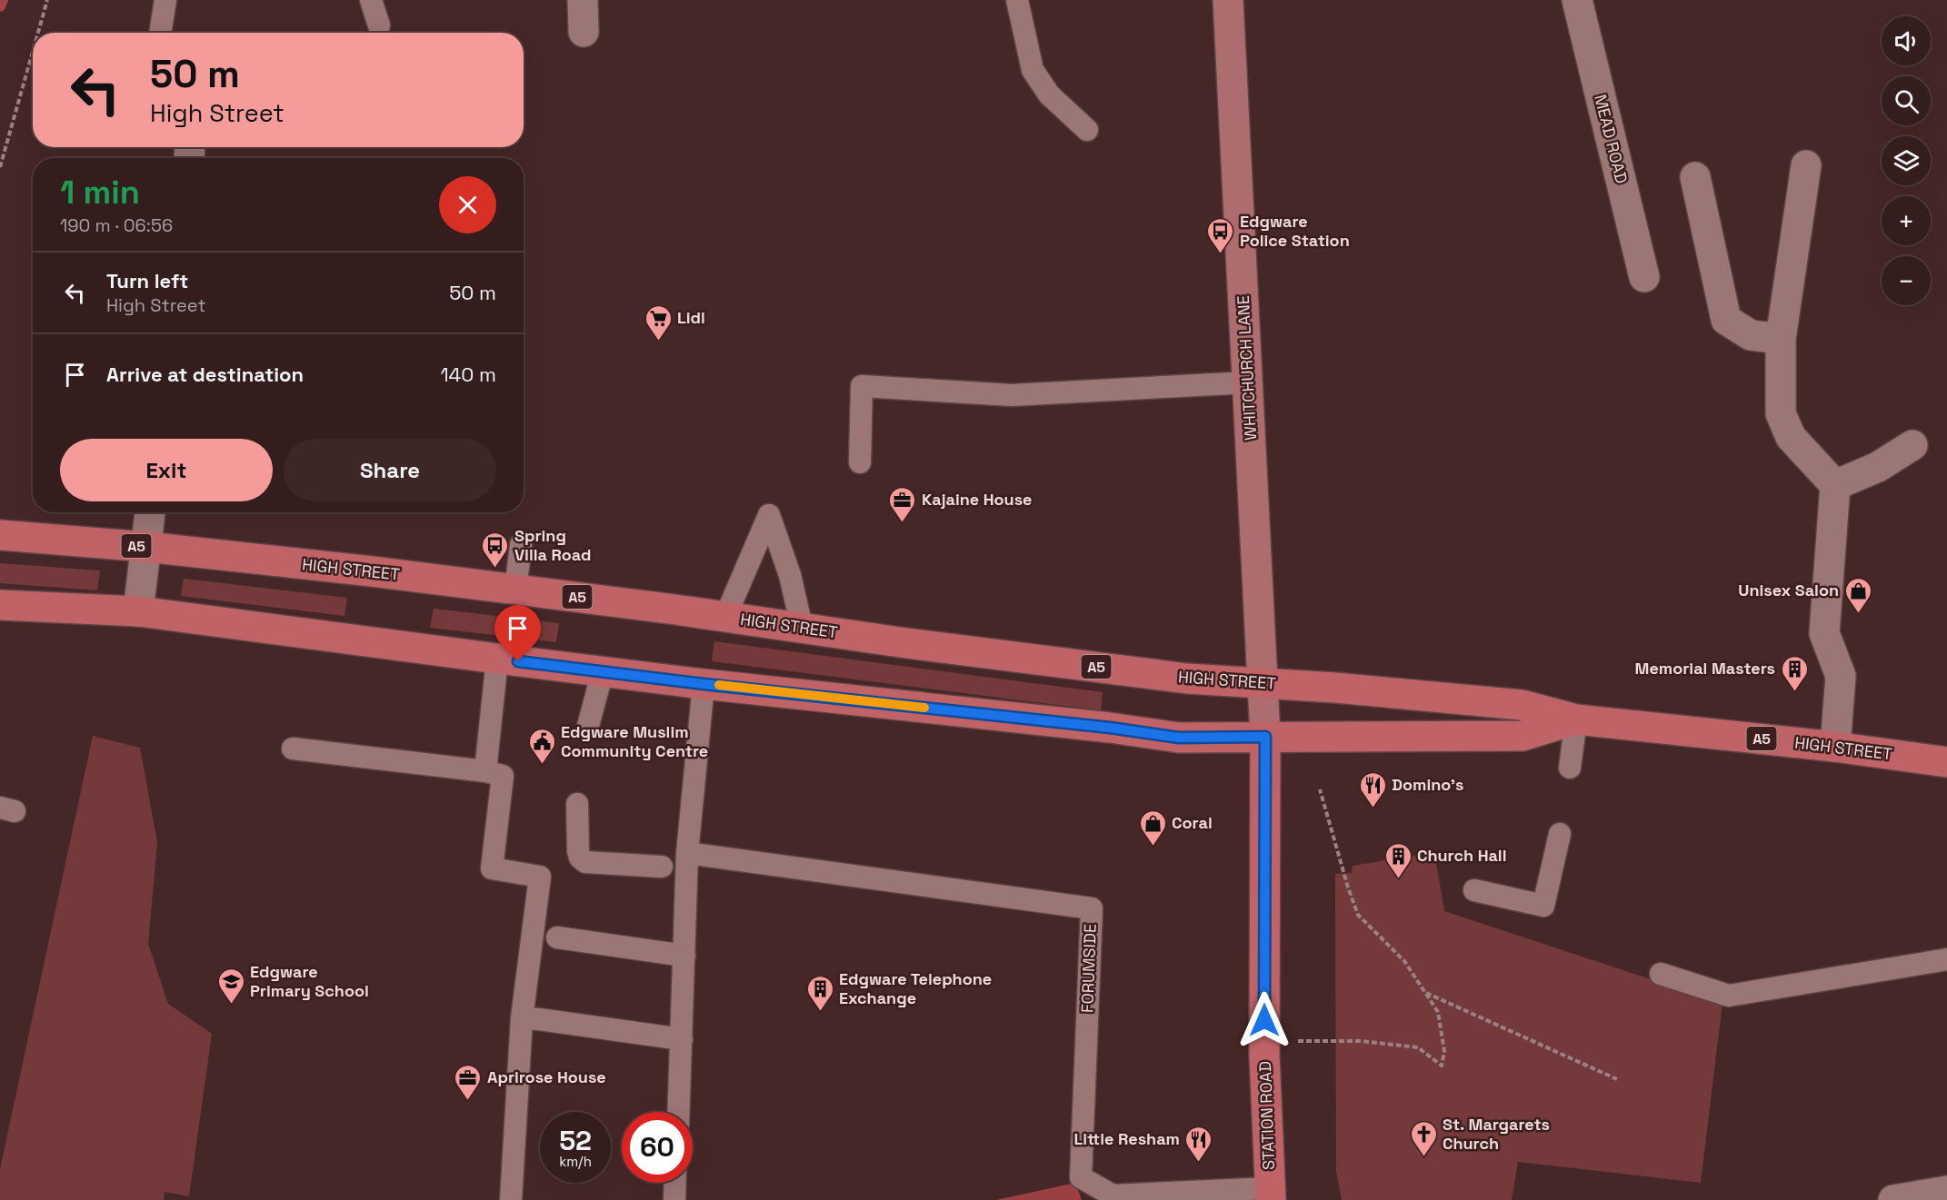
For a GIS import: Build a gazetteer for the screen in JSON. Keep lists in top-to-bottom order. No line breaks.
{"streets":{"main road":["WHITCHURCH LANE","A5","HIGH STREET","STATION ROAD"],"street":["MEAD ROAD"],"lane":["FORUMSIDE"]},"crossings":[["WHITCHURCH LANE","HIGH STREET"],["WHITCHURCH LANE","STATION ROAD"],["HIGH STREET","STATION ROAD"],["FORUMSIDE","STATION ROAD"]],"places":{"bus stop":["Edgware Police Station","Spring Villa Road"],"supermarket":["Lidl"],"office":["Kajaine House","Aprirose House"],"shop":["Unisex Salon","Coral"],"building":["Memorial Masters","Church Hall","Edgware Telephone Exchange"],"public building":["Edgware Muslim Community Centre"],"restaurant":["Domino's","Little Resham"],"school or university":["Edgware Primary School"],"church":["St. Margarets Church"]},"page":{"map_buttons":["+","−"],"turn":["50 m","High Street"],"heading":["1 min","190 m · 06:56"],"list":[{"name":"Turn left","note":"High Street","value":"50 m"},{"name":"Arrive at destination","value":"140 m"}],"buttons":["Exit","Share"],"speed":"52 km/h","limit":"60"}}
